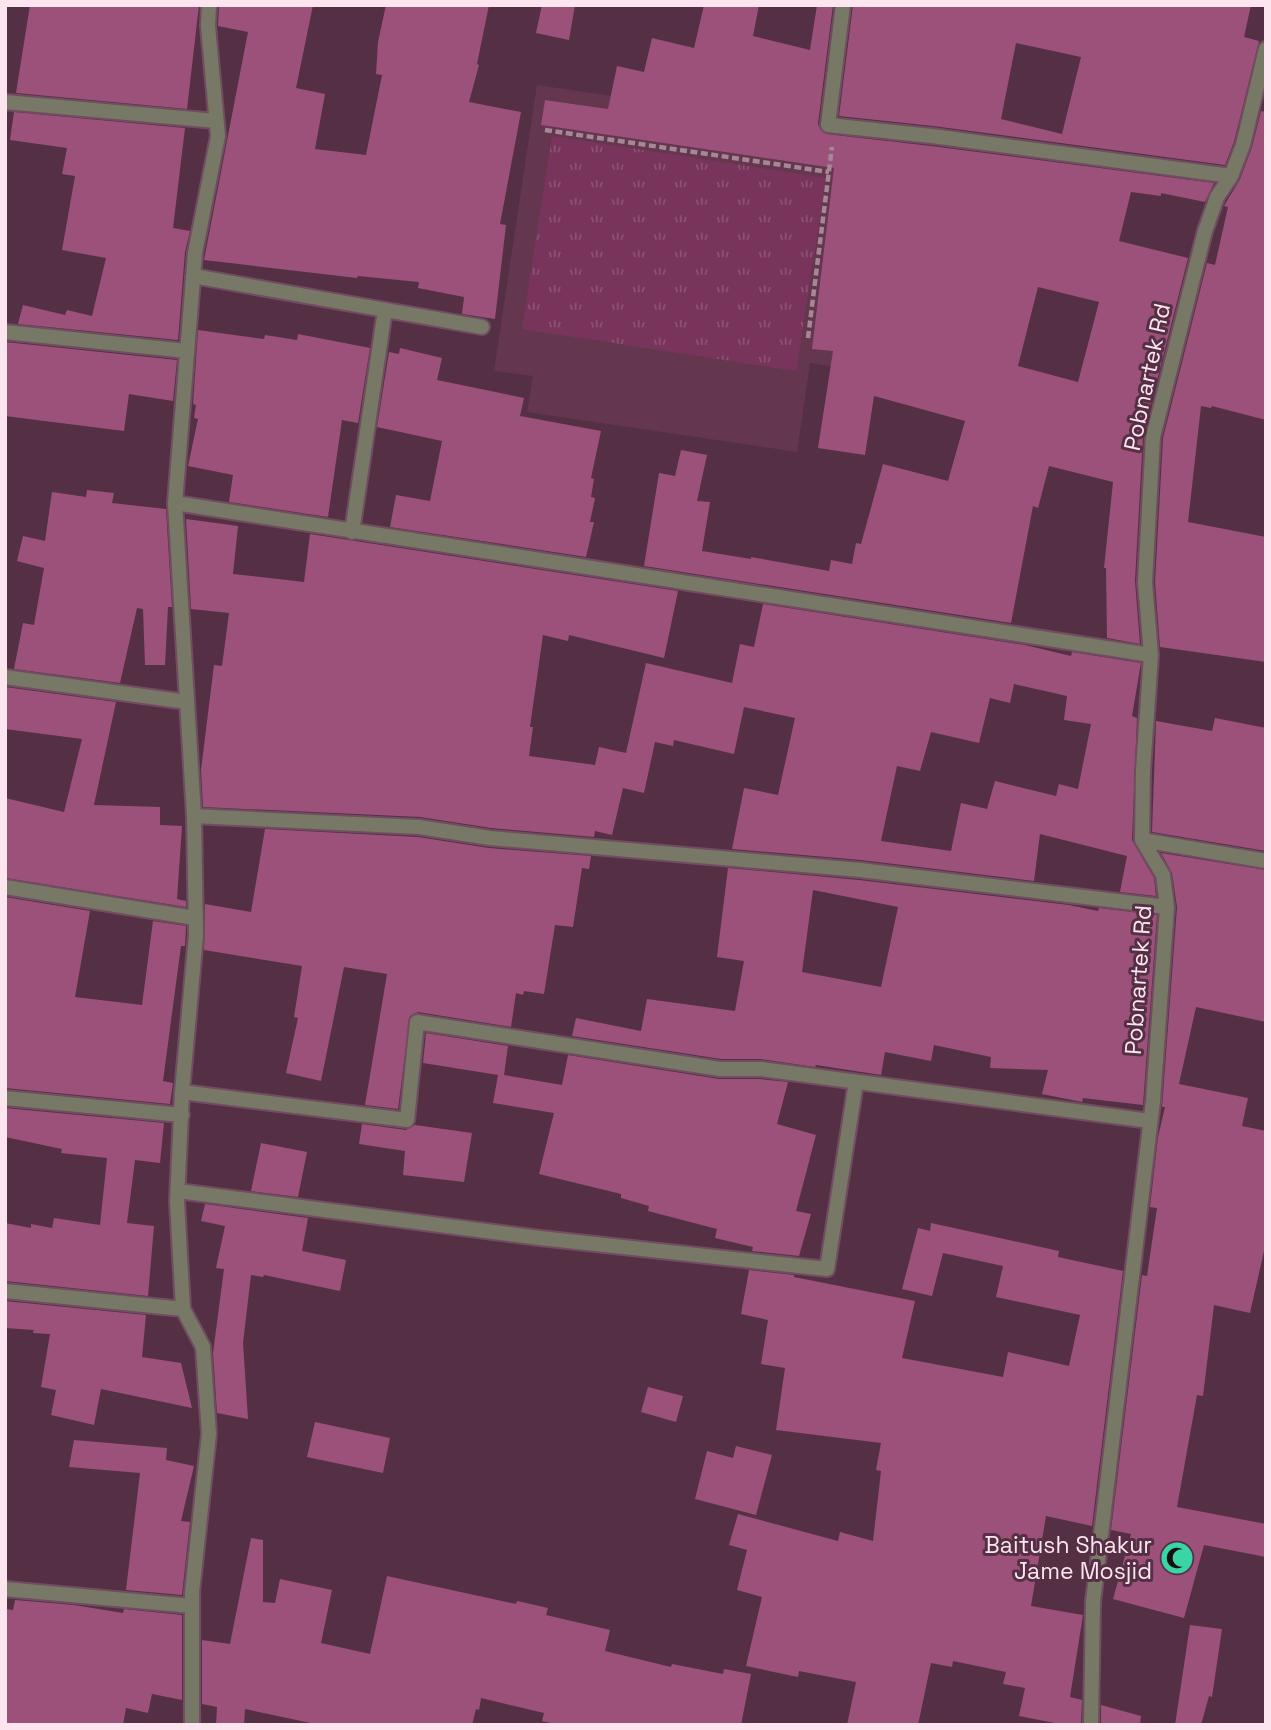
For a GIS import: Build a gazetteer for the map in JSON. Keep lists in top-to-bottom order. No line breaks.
{"streets":{"street":["Pobnartek Rd"]},"places":{"mosque":["Baitush Shakur Jame Mosjid"]}}
